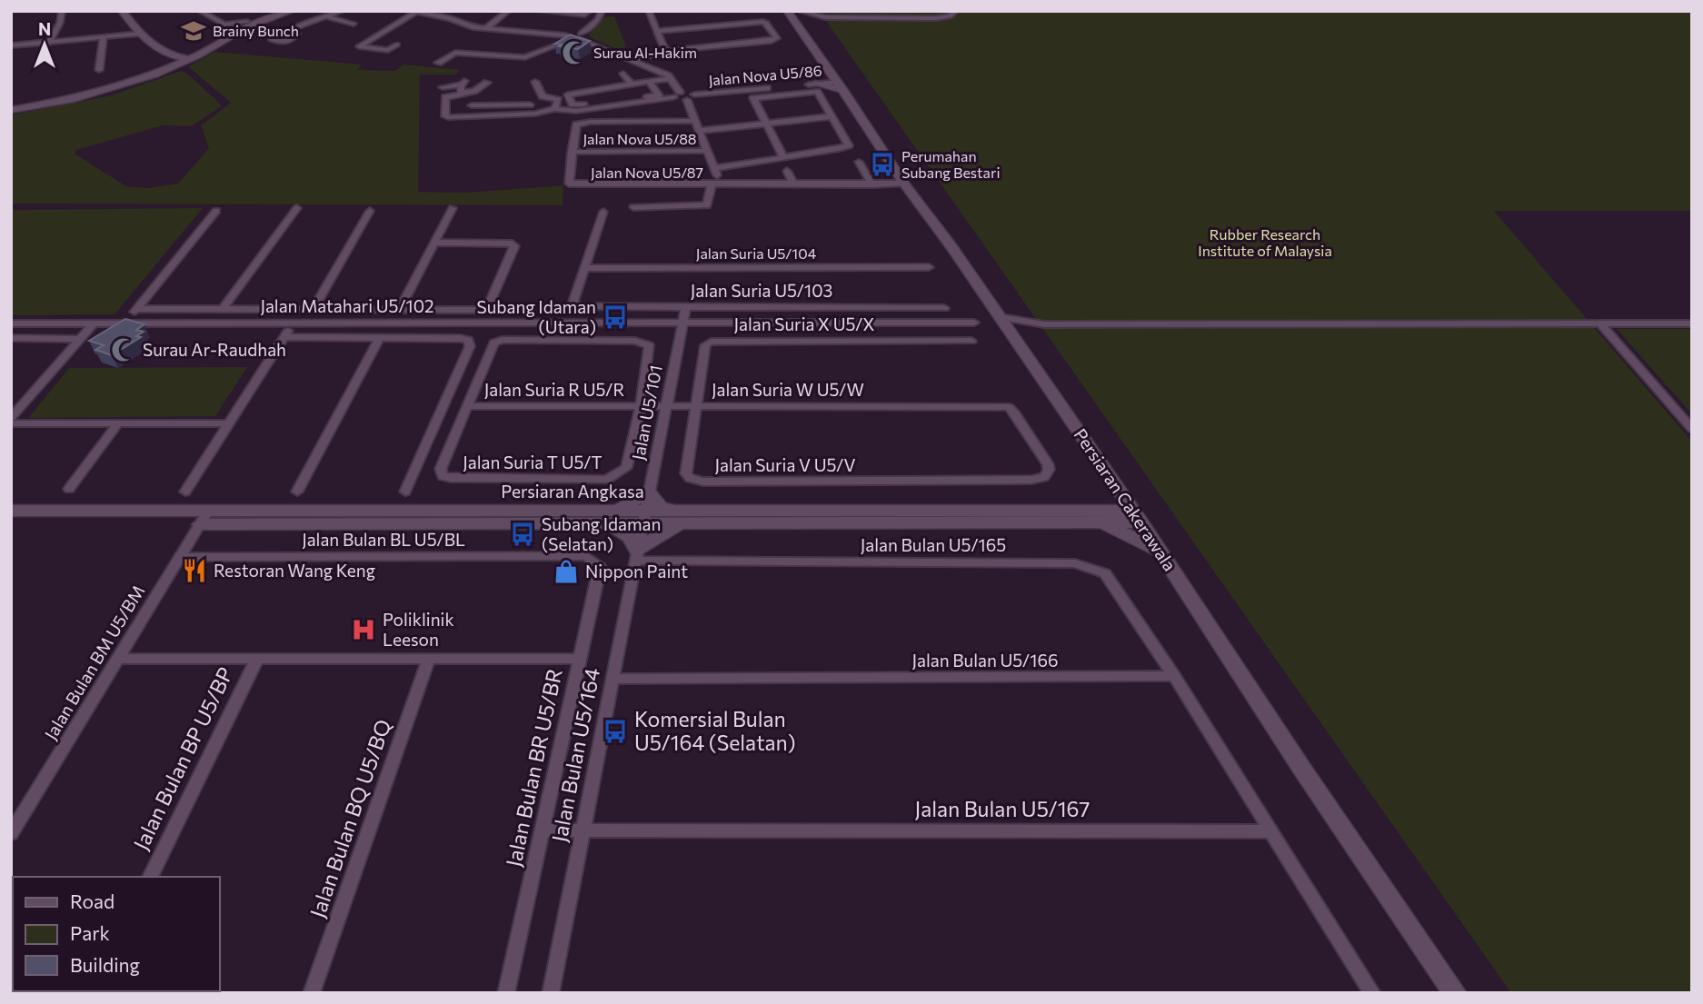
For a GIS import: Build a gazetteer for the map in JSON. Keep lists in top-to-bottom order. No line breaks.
{"streets":{"street":["Jalan Nova U5/86","Jalan Nova U5/88","Jalan Nova U5/87","Jalan Suria U5/104","Jalan Suria U5/103","Jalan Matahari U5/102","Jalan Suria X U5/X","Jalan Suria R U5/R","Jalan Suria W U5/W","Jalan U5/101","Jalan Suria T U5/T","Jalan Suria V U5/V","Persiaran Angkasa","Persiaran Cakerawala","Jalan Bulan BL U5/BL","Jalan Bulan U5/165","Jalan Bulan U5/166","Jalan Bulan BM U5/BM","Jalan Bulan U5/164","Jalan Bulan BP U5/BP","Jalan Bulan BR U5/BR","Jalan Bulan U5/167","Jalan Bulan BQ U5/BQ"]},"crossings":[["Jalan Nova U5/88","Jalan Nova U5/87"],["Jalan Nova U5/87","Persiaran Cakerawala"],["Jalan Suria U5/104","Jalan Suria U5/103"],["Jalan Suria U5/103","Jalan U5/101"],["Jalan Matahari U5/102","Jalan U5/101"],["Jalan Suria X U5/X","Jalan Suria W U5/W"],["Jalan Suria X U5/X","Jalan Suria V U5/V"],["Jalan Suria R U5/R","Jalan Suria W U5/W"],["Jalan Suria R U5/R","Jalan U5/101"],["Jalan Suria R U5/R","Jalan Suria T U5/T"],["Jalan Suria W U5/W","Jalan U5/101"],["Jalan Suria W U5/W","Jalan Suria V U5/V"],["Jalan U5/101","Persiaran Angkasa"],["Jalan U5/101","Jalan Bulan U5/164"],["Persiaran Angkasa","Persiaran Cakerawala"],["Persiaran Angkasa","Jalan Bulan BM U5/BM"],["Persiaran Angkasa","Jalan Bulan U5/164"],["Jalan Bulan BL U5/BL","Jalan Bulan BM U5/BM"],["Jalan Bulan BL U5/BL","Jalan Bulan BR U5/BR"],["Jalan Bulan U5/165","Jalan Bulan U5/166"],["Jalan Bulan U5/165","Jalan Bulan U5/164"],["Jalan Bulan U5/166","Jalan Bulan U5/164"],["Jalan Bulan U5/164","Jalan Bulan U5/167"],["Jalan Bulan BR U5/BR","Jalan Bulan U5/167"]],"parks":["Rubber Research Institute of Malaysia"],"places":{"school or university":["Brainy Bunch"],"mosque":["Surau Al-Hakim","Surau Ar-Raudhah"],"bus stop":["Perumahan Subang Bestari","Subang Idaman (Utara)","Subang Idaman (Selatan)","Komersial Bulan U5/164 (Selatan)"],"restaurant":["Restoran Wang Keng"],"shop":["Nippon Paint"],"hospital":["Poliklinik Leeson"]},"legend":["Road","Park","Building"],"north":"top"}
